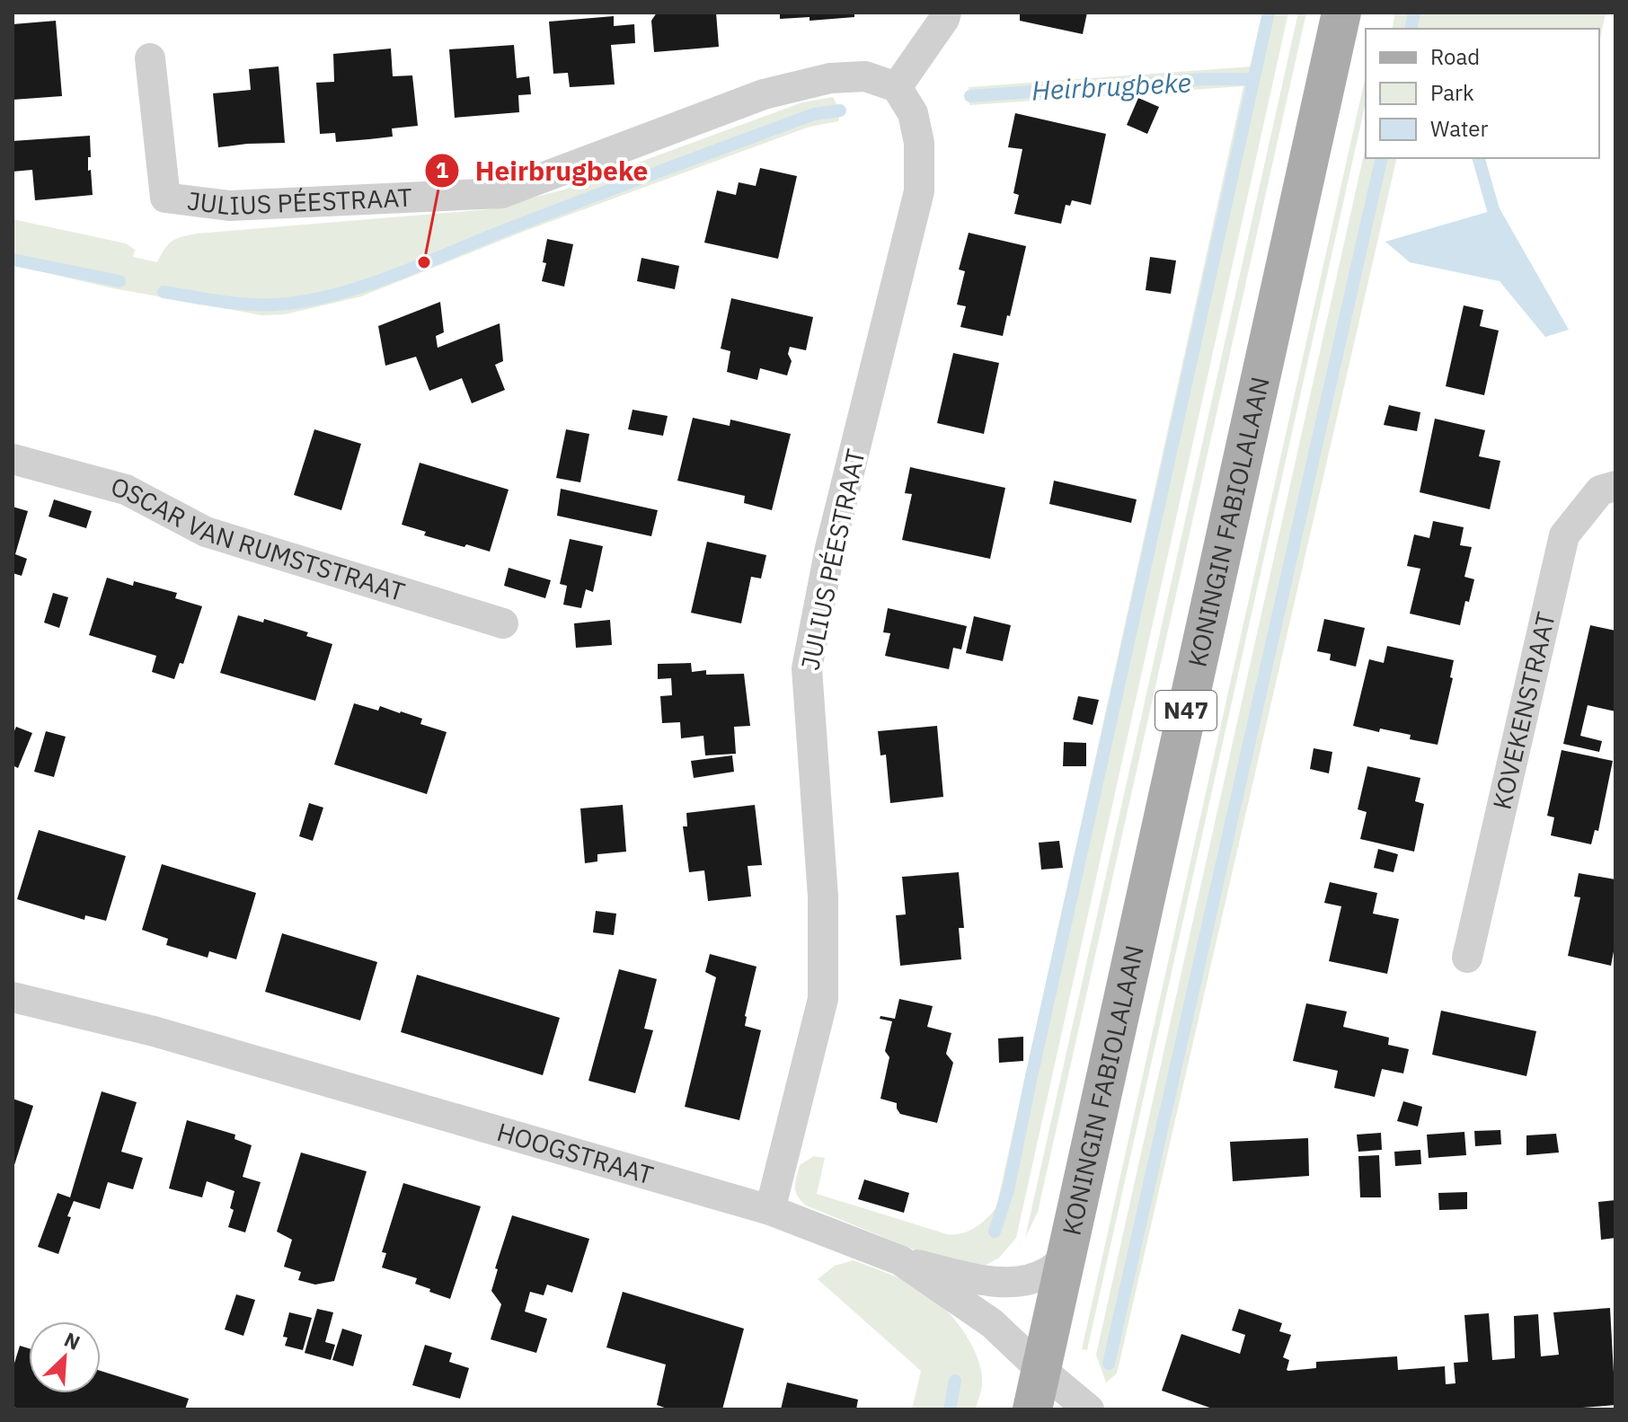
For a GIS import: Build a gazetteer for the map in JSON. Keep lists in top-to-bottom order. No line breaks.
{"streets":{"main road":["KONINGIN FABIOLALAAN","N47"],"street":["JULIUS PÉESTRAAT","OSCAR VAN RUMSTSTRAAT","KOVEKENSTRAAT","HOOGSTRAAT"]},"crossings":[["JULIUS PÉESTRAAT","HOOGSTRAAT"],["KONINGIN FABIOLALAAN","HOOGSTRAAT"]],"water":["Heirbrugbeke"],"places":["Heirbrugbeke"],"legend":["Road","Park","Water"],"north":"top right"}
